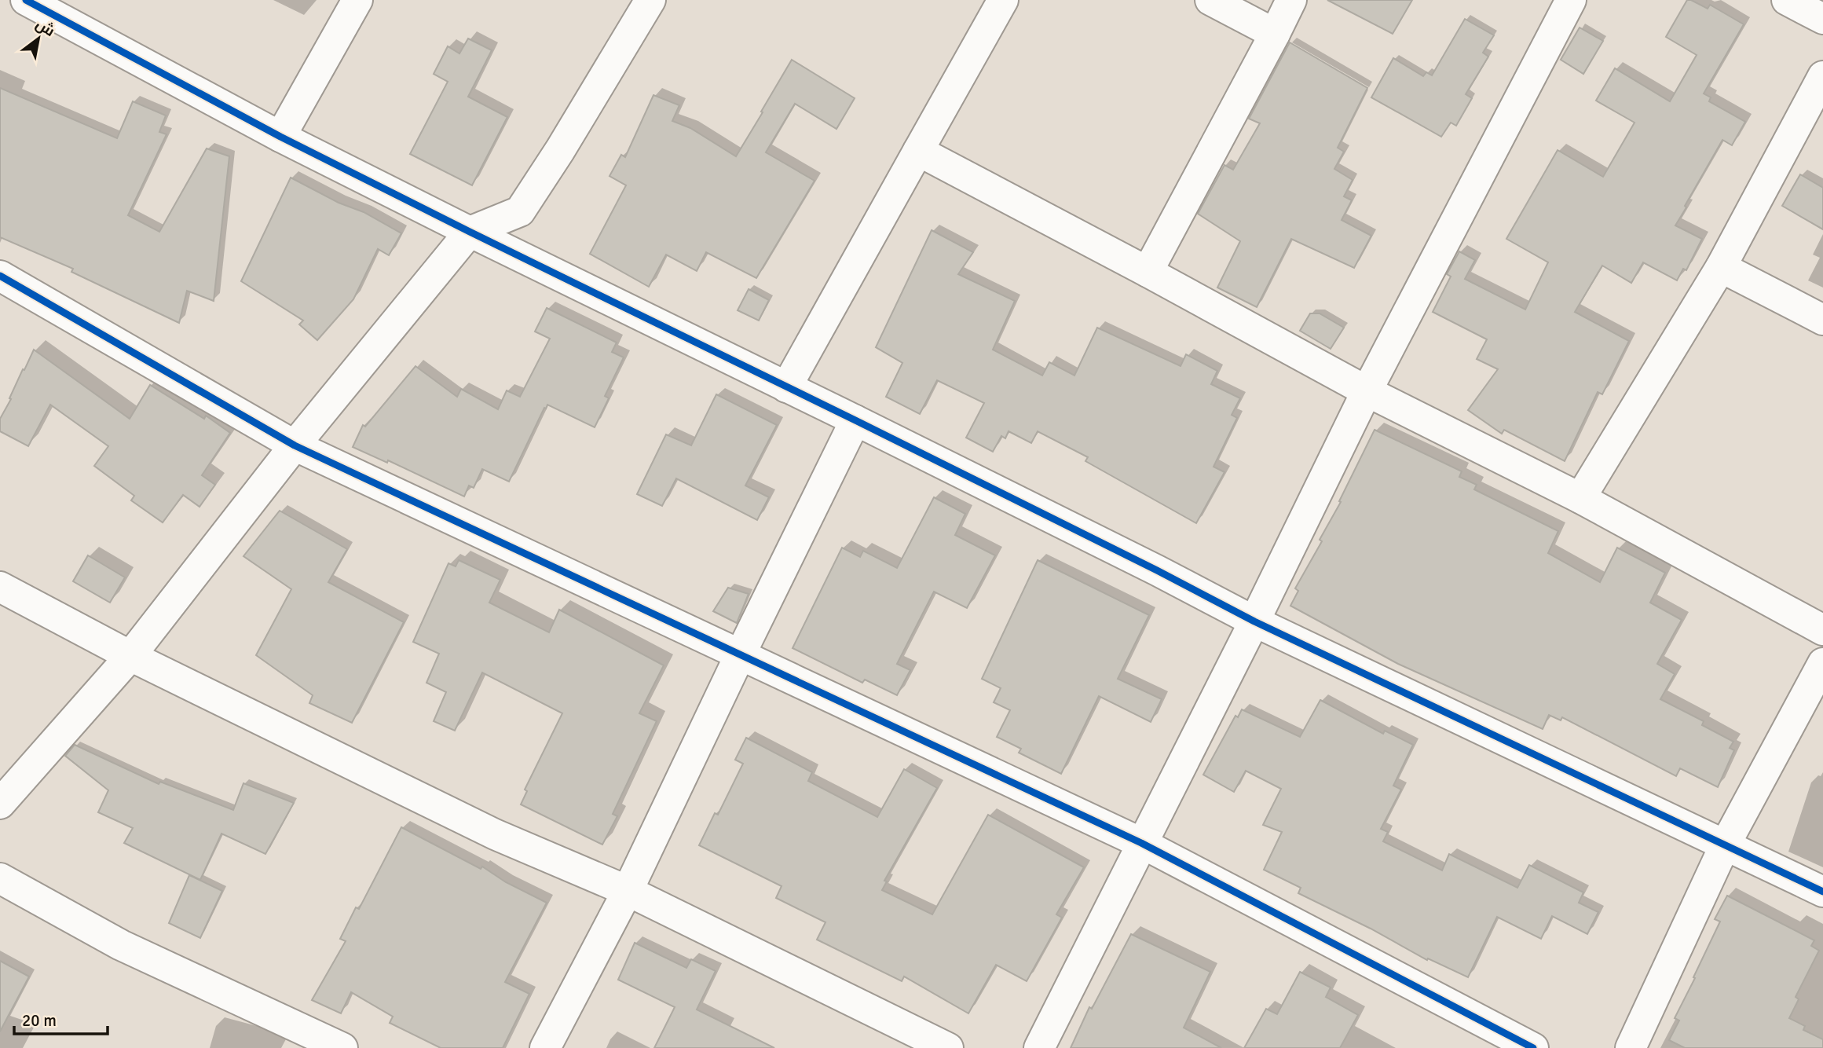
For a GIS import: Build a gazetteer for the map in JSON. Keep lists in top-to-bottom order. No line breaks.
{"scale_bar":"20 m","north":"top right"}
